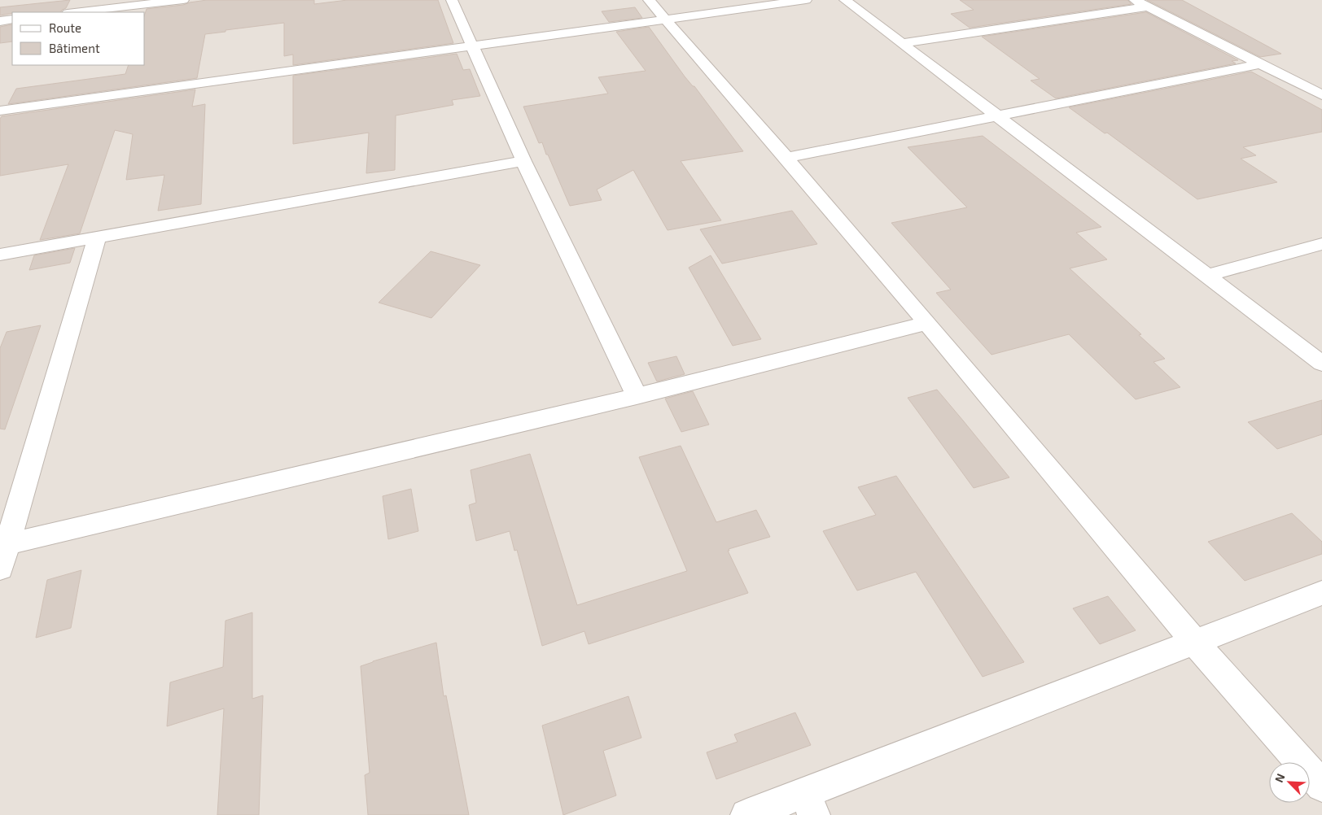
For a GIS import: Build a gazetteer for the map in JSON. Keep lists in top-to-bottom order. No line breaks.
{"legend":["Route","Bâtiment"],"north":"top left"}
